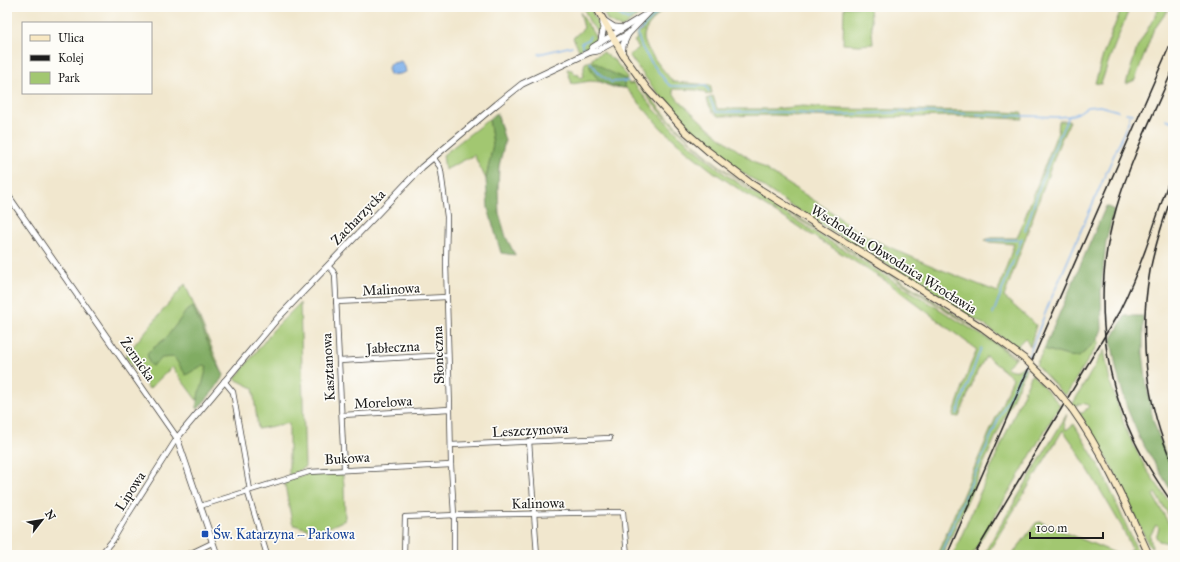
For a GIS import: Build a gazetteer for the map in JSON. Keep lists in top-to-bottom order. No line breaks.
{"streets":{"main road":["Wschodnia Obwodnica Wrocławia"],"street":["Zacharzycka","Malinowa","Jabłeczna","Słoneczna","Żernicka","Kasztanowa","Morelowa","Leszczynowa","Bukowa","Lipowa","Kalinowa"]},"crossings":[["Zacharzycka","Wschodnia Obwodnica Wrocławia"],["Zacharzycka","Słoneczna"],["Zacharzycka","Żernicka"],["Zacharzycka","Kasztanowa"],["Zacharzycka","Lipowa"],["Malinowa","Słoneczna"],["Malinowa","Kasztanowa"],["Jabłeczna","Słoneczna"],["Jabłeczna","Kasztanowa"],["Słoneczna","Morelowa"],["Słoneczna","Leszczynowa"],["Słoneczna","Bukowa"],["Słoneczna","Kalinowa"],["Żernicka","Bukowa"],["Żernicka","Lipowa"],["Kasztanowa","Morelowa"],["Kasztanowa","Bukowa"]],"places":{"transit":["Św. Katarzyna – Parkowa"]},"legend":["Ulica","Kolej","Park"],"scale_bar":"100 m","north":"top right"}
